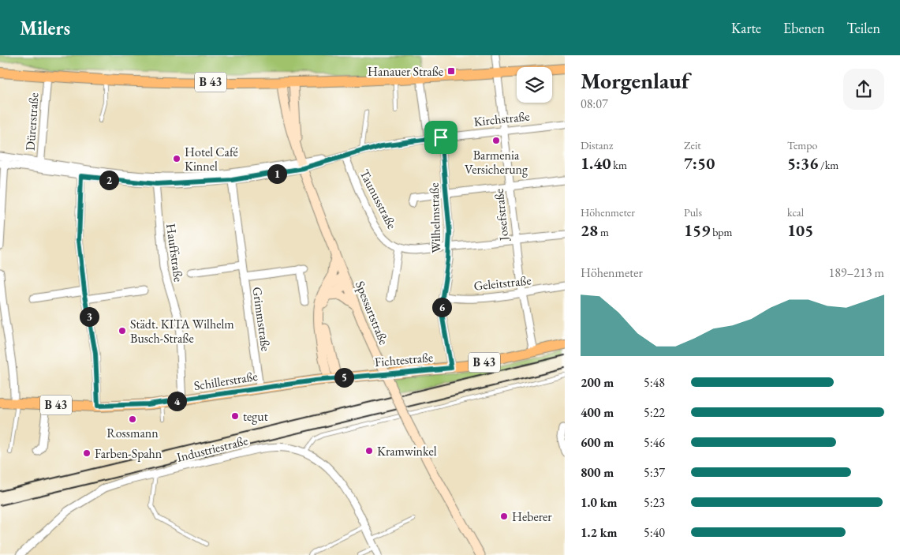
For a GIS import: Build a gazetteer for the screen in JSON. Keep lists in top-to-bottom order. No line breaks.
{"streets":{"main road":["B 43","Spessartstraße","Fichtestraße","Schillerstraße"],"street":["Kirchstraße","Dürerstraße","Taunusstraße","Josefstraße","Wilhelmstraße","Hauffstraße","Geleitstraße","Grimmstraße","Industriestraße"]},"crossings":[["B 43","Dürerstraße"],["B 43","Josefstraße"],["B 43","Spessartstraße"],["Kirchstraße","Dürerstraße"],["Kirchstraße","Taunusstraße"],["Kirchstraße","Josefstraße"],["Kirchstraße","Wilhelmstraße"],["Kirchstraße","Hauffstraße"],["Kirchstraße","Spessartstraße"],["Kirchstraße","Grimmstraße"],["Josefstraße","Geleitstraße"],["Josefstraße","Fichtestraße"],["Wilhelmstraße","Geleitstraße"],["Wilhelmstraße","Fichtestraße"],["Hauffstraße","Schillerstraße"],["Grimmstraße","Schillerstraße"],["Fichtestraße","Schillerstraße"]],"places":{"transit":["Hanauer Straße"],"other":["Barmenia Versicherung","Hotel Café Kinnel","Städt. KITA Wilhelm Busch-Straße","tegut","Rossmann","Kramwinkel","Farben-Spahn","Heberer"]},"page":{"header":"Milers","nav":["Karte","Ebenen","Teilen"],"heading":["Morgenlauf","08:07"],"stats":[["Distanz","1.40 km"],["Zeit","7:50"],["Tempo","5:36 /km"],["Höhenmeter","28 m"],["Puls","159 bpm"],["kcal","105"]],"pins":["1","2","6","3","5","4"],"chart":["Höhenmeter","189–213 m"],"list":[{"name":"200 m","note":"5:48"},{"name":"400 m","note":"5:22"},{"name":"600 m","note":"5:46"},{"name":"800 m","note":"5:37"},{"name":"1.0 km","note":"5:23"},{"name":"1.2 km","note":"5:40"}]}}
